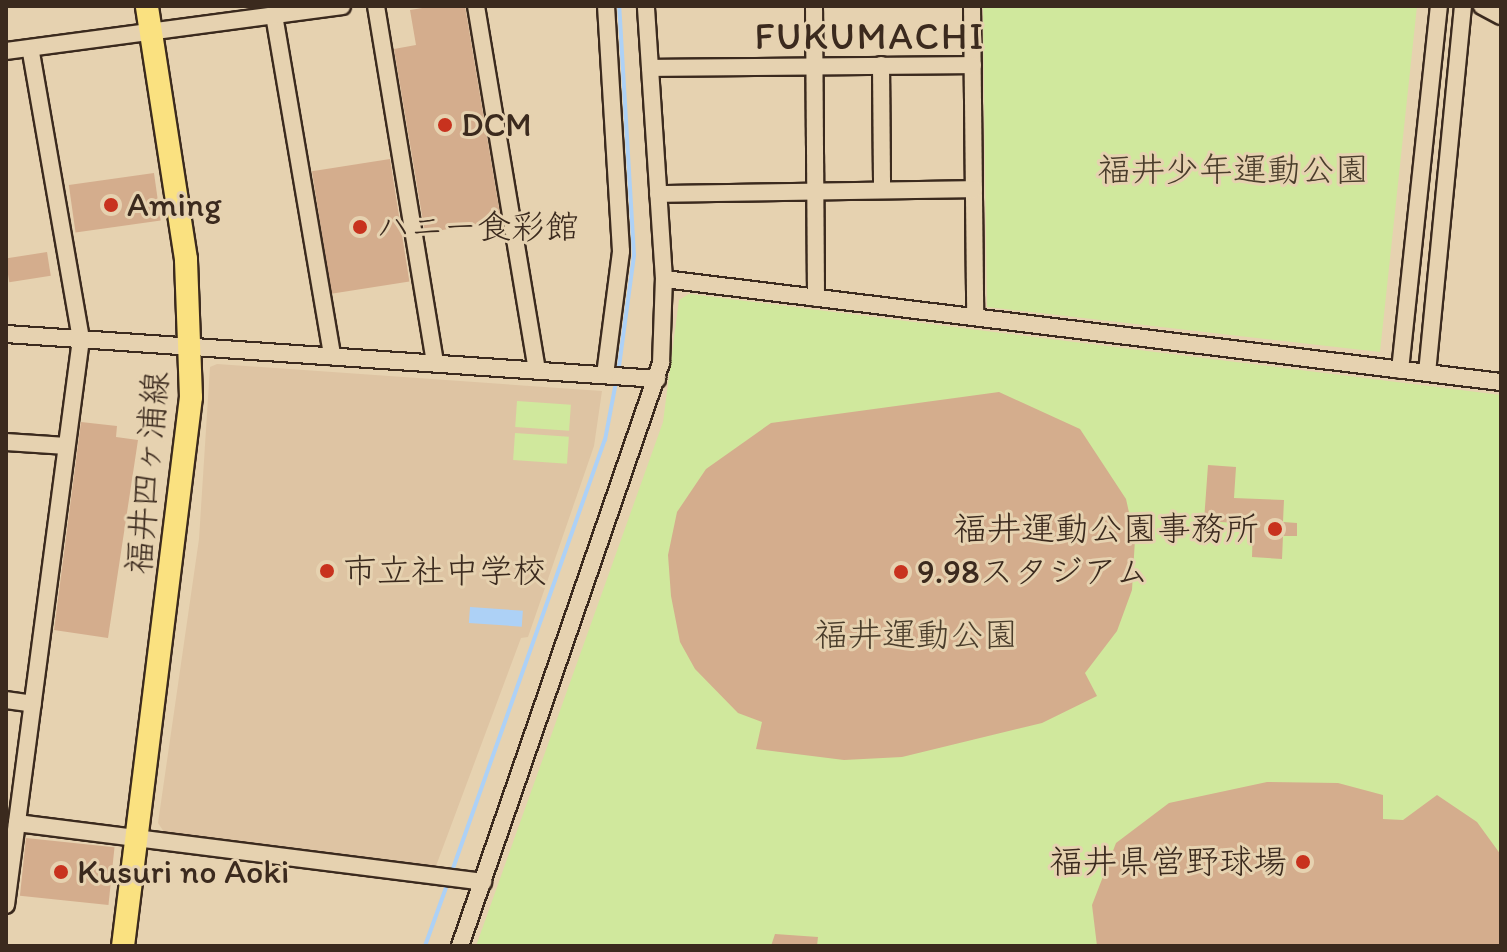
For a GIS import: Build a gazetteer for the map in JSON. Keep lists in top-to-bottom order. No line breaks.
{"streets":{"main road":["福井四ヶ浦線"]},"districts":["FUKUMACHI"],"parks":["福井少年運動公園","福井運動公園"],"places":["DCM","Aming","ハニー食彩館","福井運動公園事務所","市立社中学校","9.98スタジアム","福井県営野球場","Kusuri no Aoki"]}
